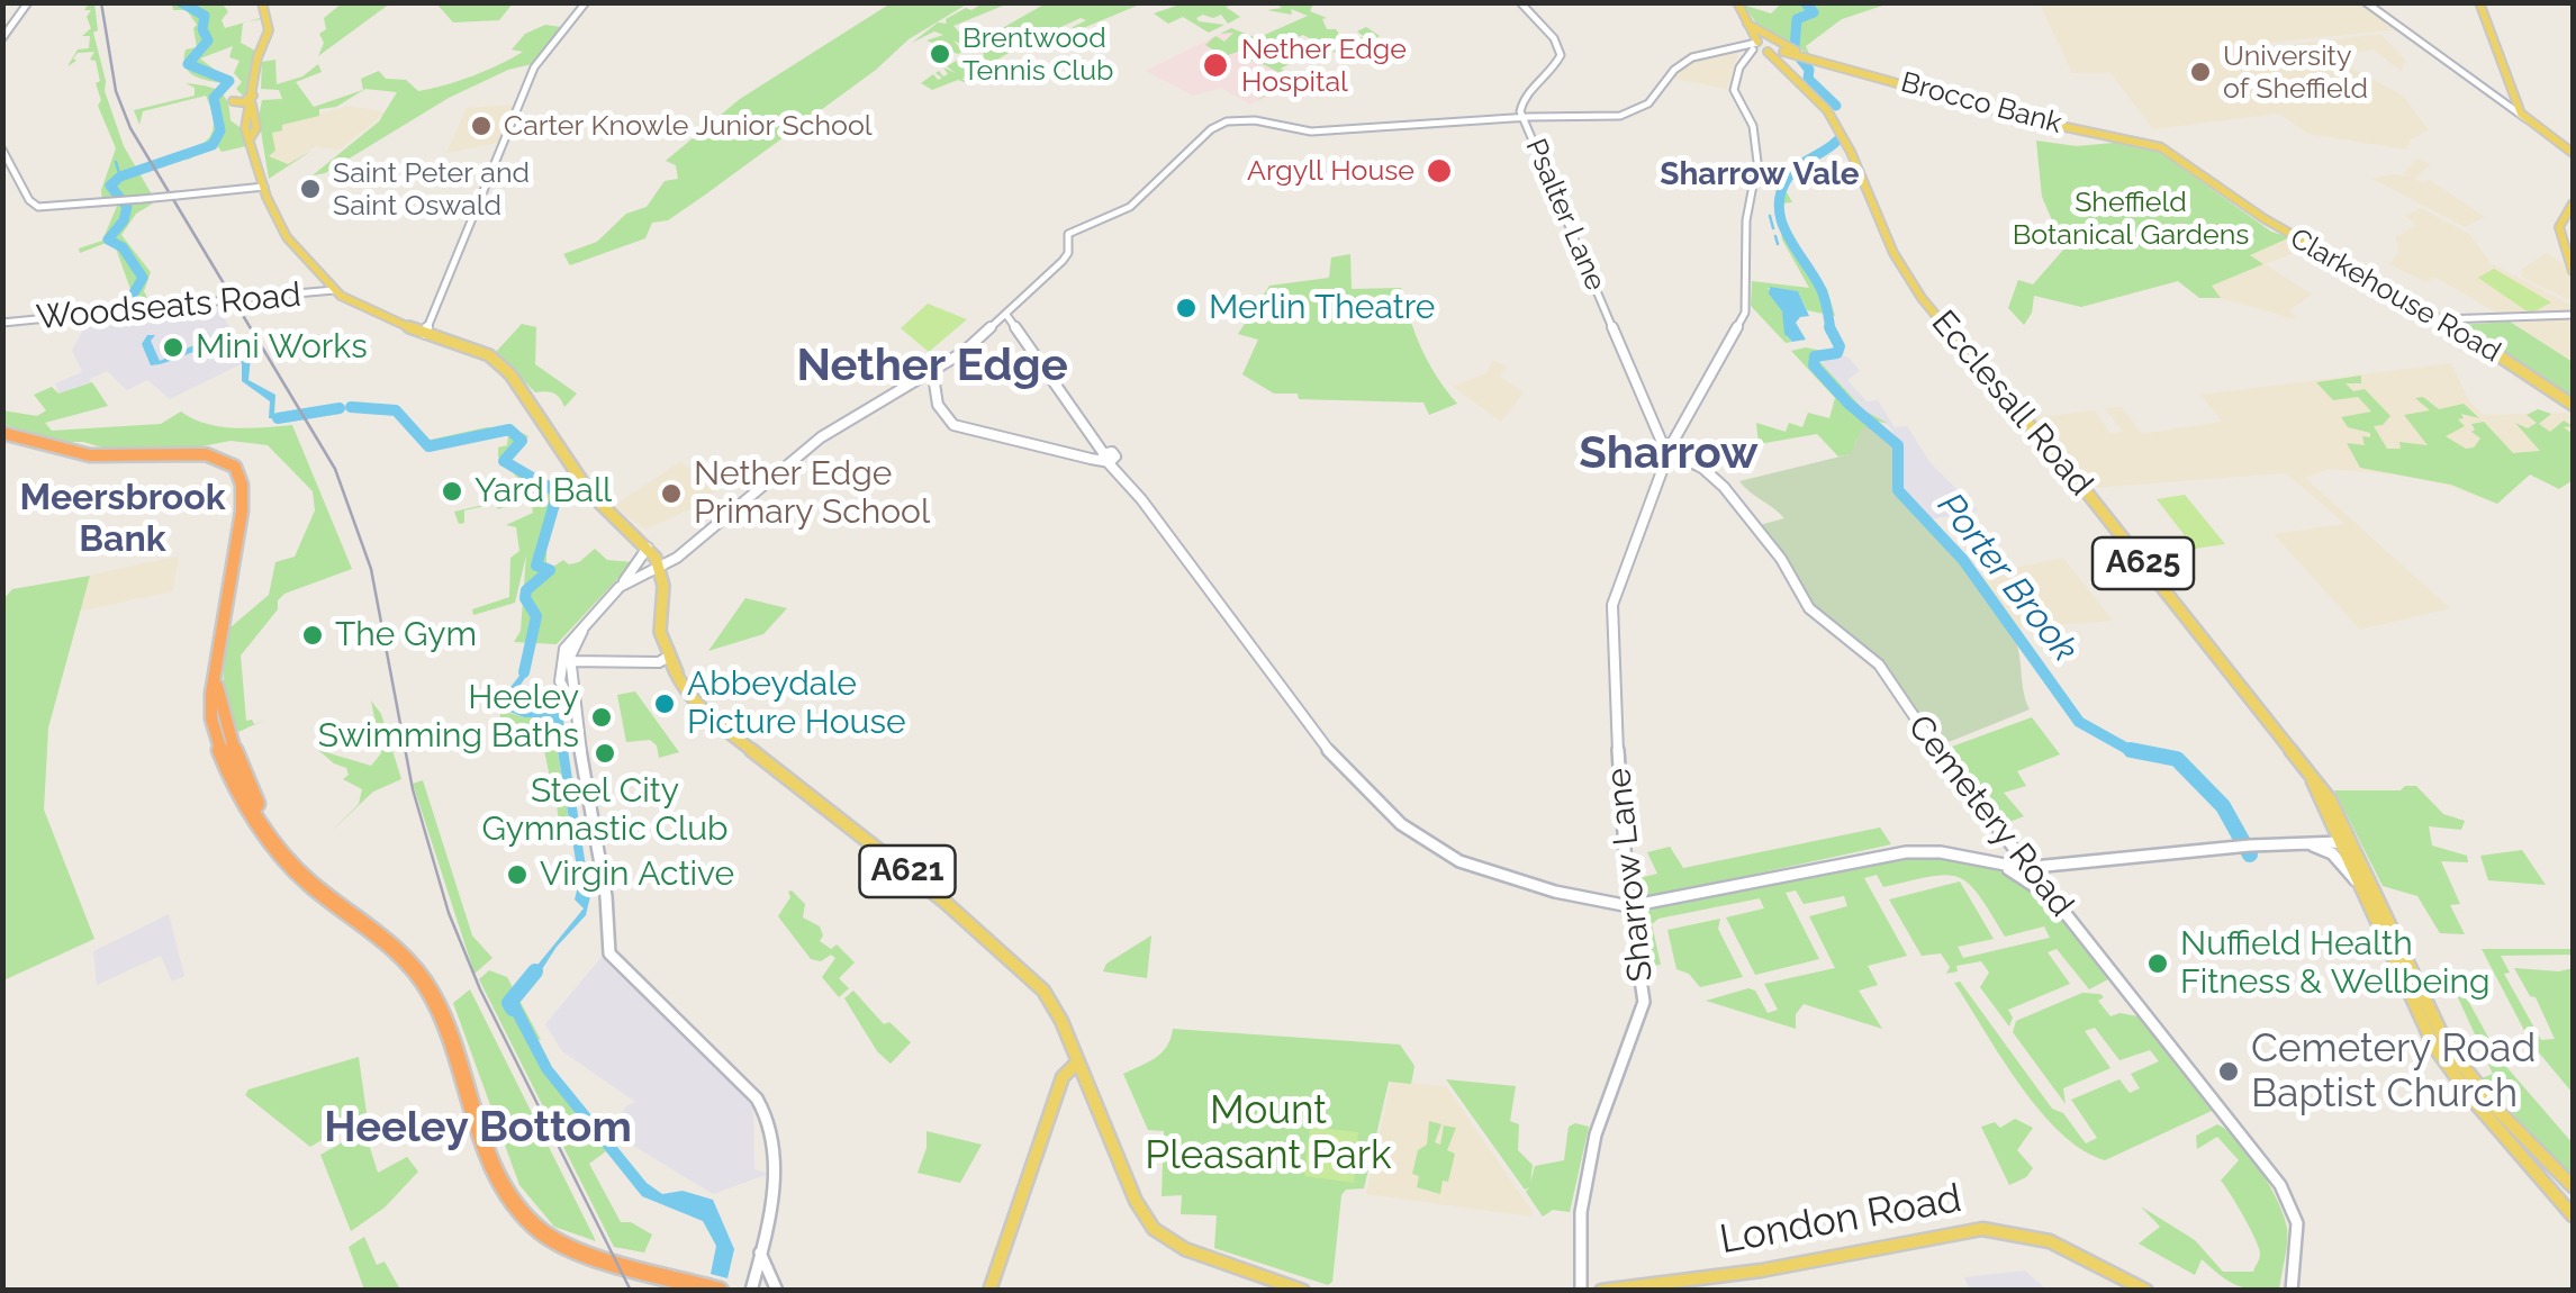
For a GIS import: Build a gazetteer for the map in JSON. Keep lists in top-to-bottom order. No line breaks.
{"streets":{"main road":["Brocco Bank","Clarkehouse Road","Ecclesall Road","A625","A621","London Road"],"street":["Psalter Lane","Woodseats Road","Cemetery Road","Sharrow Lane"]},"crossings":[["Brocco Bank","Clarkehouse Road"],["Brocco Bank","Ecclesall Road"],["Brocco Bank","A625"],["Psalter Lane","Cemetery Road"],["Psalter Lane","Sharrow Lane"],["Ecclesall Road","A625"],["Ecclesall Road","Sharrow Lane"],["A625","Sharrow Lane"],["Cemetery Road","Sharrow Lane"]],"districts":["Sharrow Vale","Nether Edge","Sharrow","Meersbrook Bank","Heeley Bottom"],"water":["Porter Brook"],"parks":["Sheffield Botanical Gardens","Mount Pleasant Park"],"places":["Brentwood Tennis Club","Nether Edge Hospital","University of Sheffield","Carter Knowle Junior School","Argyll House","Saint Peter and Saint Oswald","Merlin Theatre","Mini Works","Yard Ball","Nether Edge Primary School","The Gym","Abbeydale Picture House","Heeley Swimming Baths","Steel City Gymnastic Club","Virgin Active","Nuffield Health Fitness & Wellbeing","Cemetery Road Baptist Church"]}
